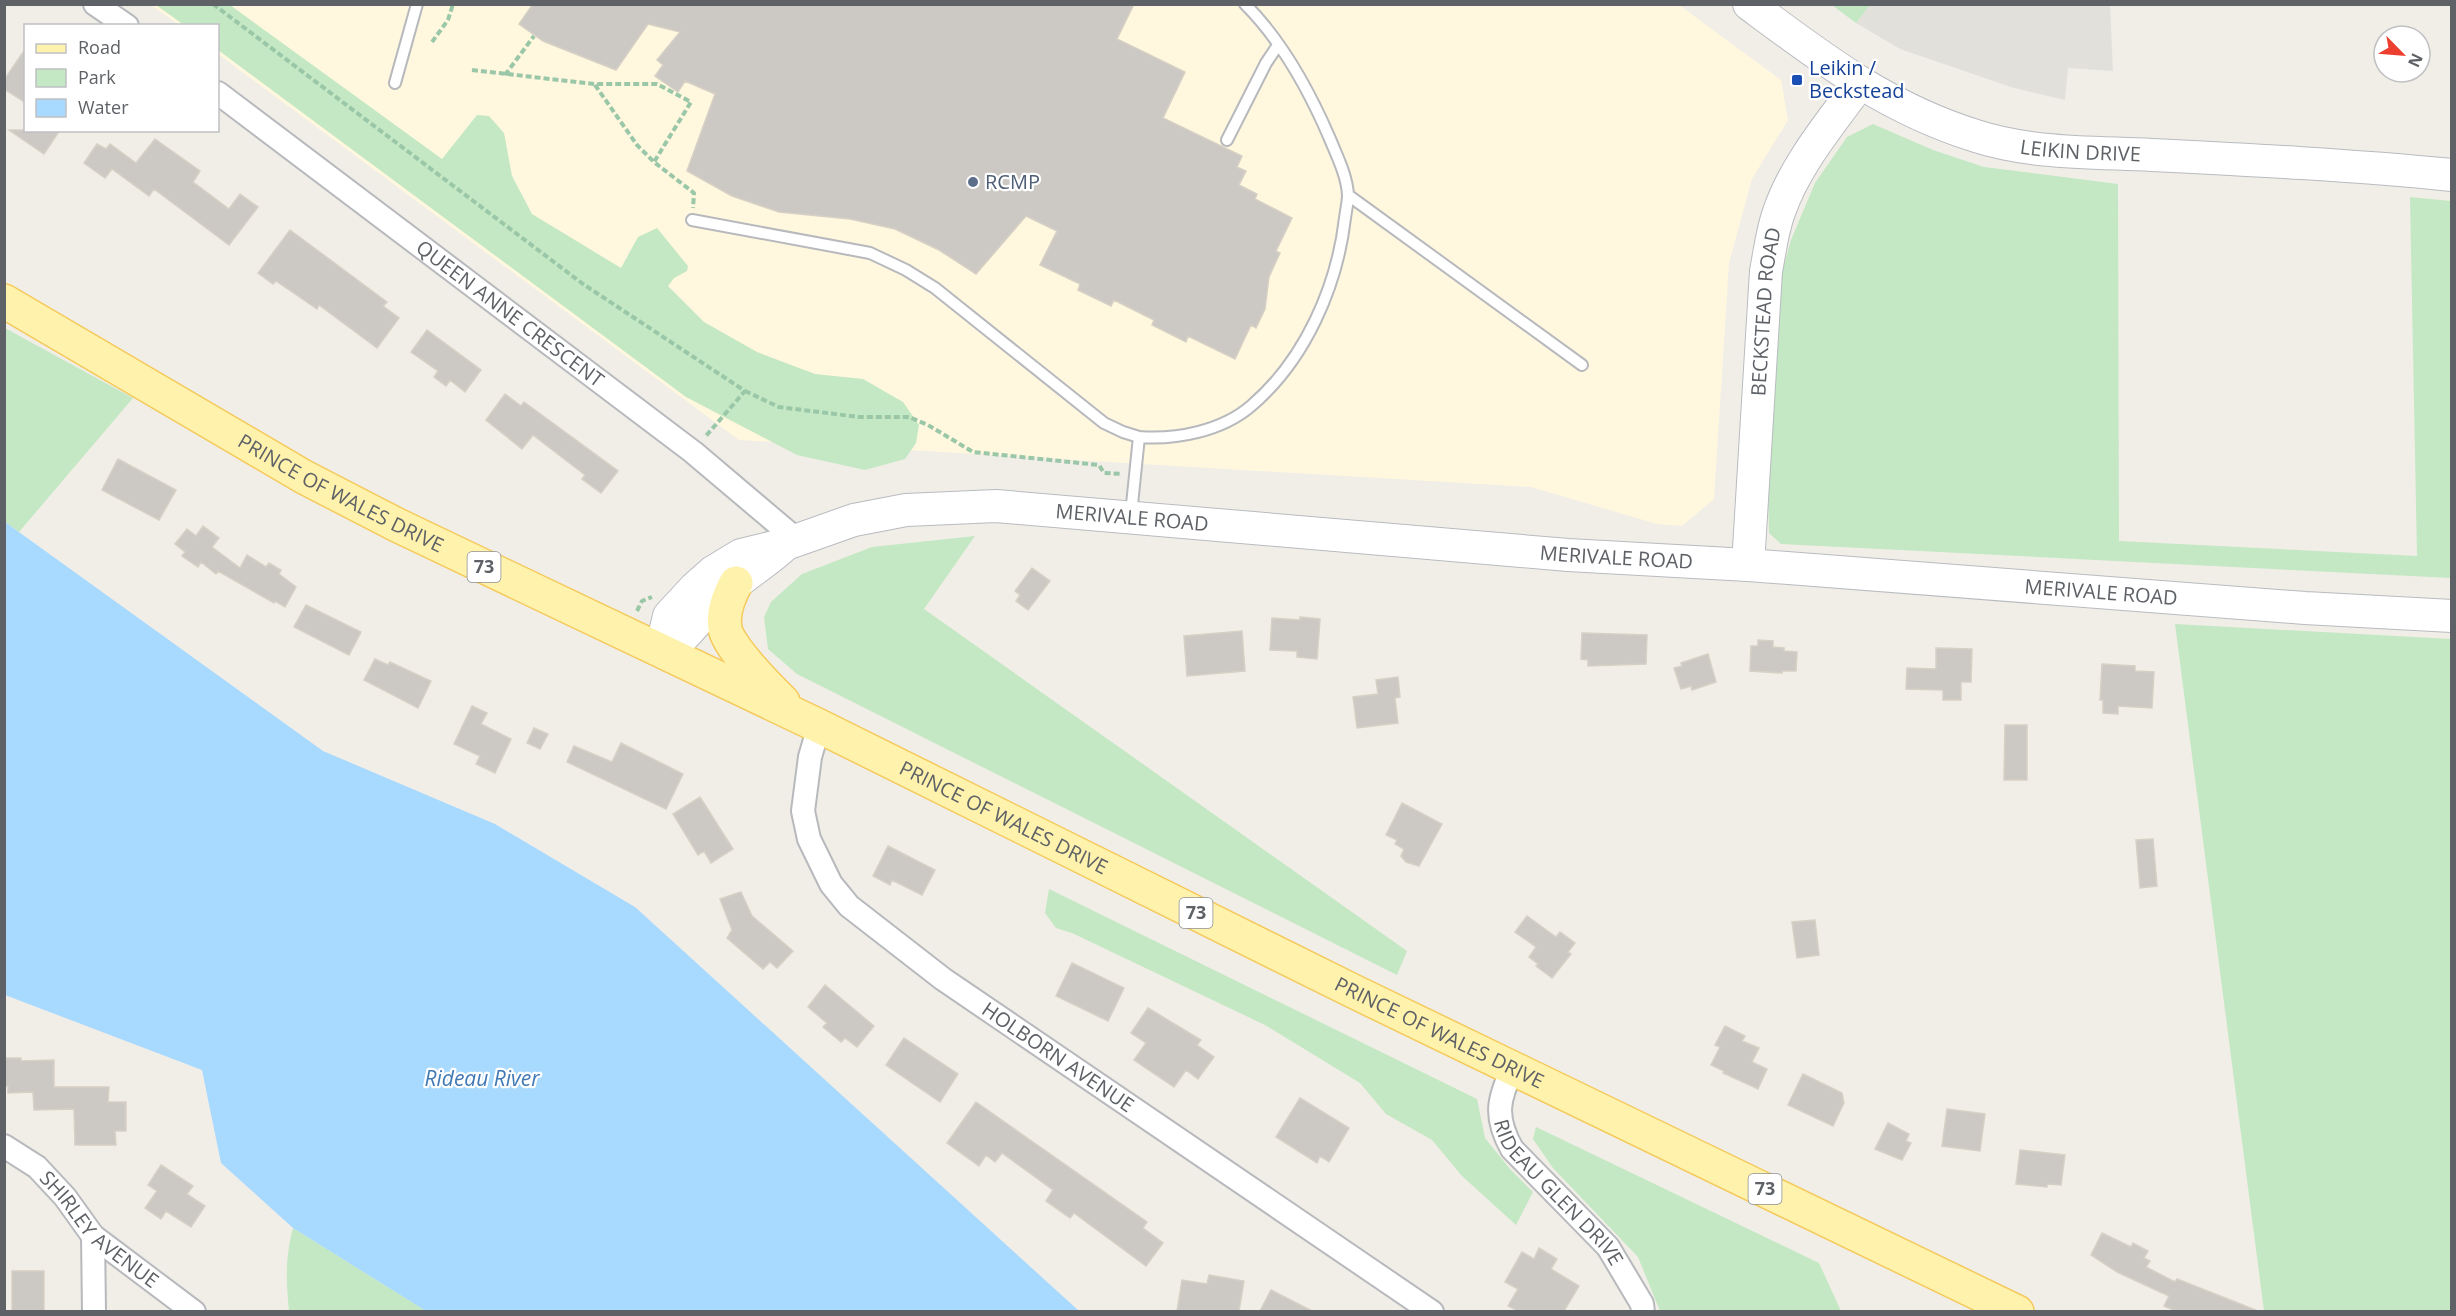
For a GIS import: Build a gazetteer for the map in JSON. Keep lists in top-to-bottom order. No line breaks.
{"streets":{"main road":["LEIKIN DRIVE","BECKSTEAD ROAD","PRINCE OF WALES DRIVE","MERIVALE ROAD","73"],"street":["QUEEN ANNE CRESCENT","HOLBORN AVENUE","RIDEAU GLEN DRIVE","SHIRLEY AVENUE"]},"crossings":[["LEIKIN DRIVE","BECKSTEAD ROAD"],["BECKSTEAD ROAD","MERIVALE ROAD"],["QUEEN ANNE CRESCENT","MERIVALE ROAD"],["PRINCE OF WALES DRIVE","MERIVALE ROAD"],["PRINCE OF WALES DRIVE","HOLBORN AVENUE"],["PRINCE OF WALES DRIVE","RIDEAU GLEN DRIVE"]],"water":["Rideau River"],"places":{"transit":["Leikin / Beckstead"],"other":["RCMP"]},"legend":["Road","Park","Water"],"north":"bottom right"}
